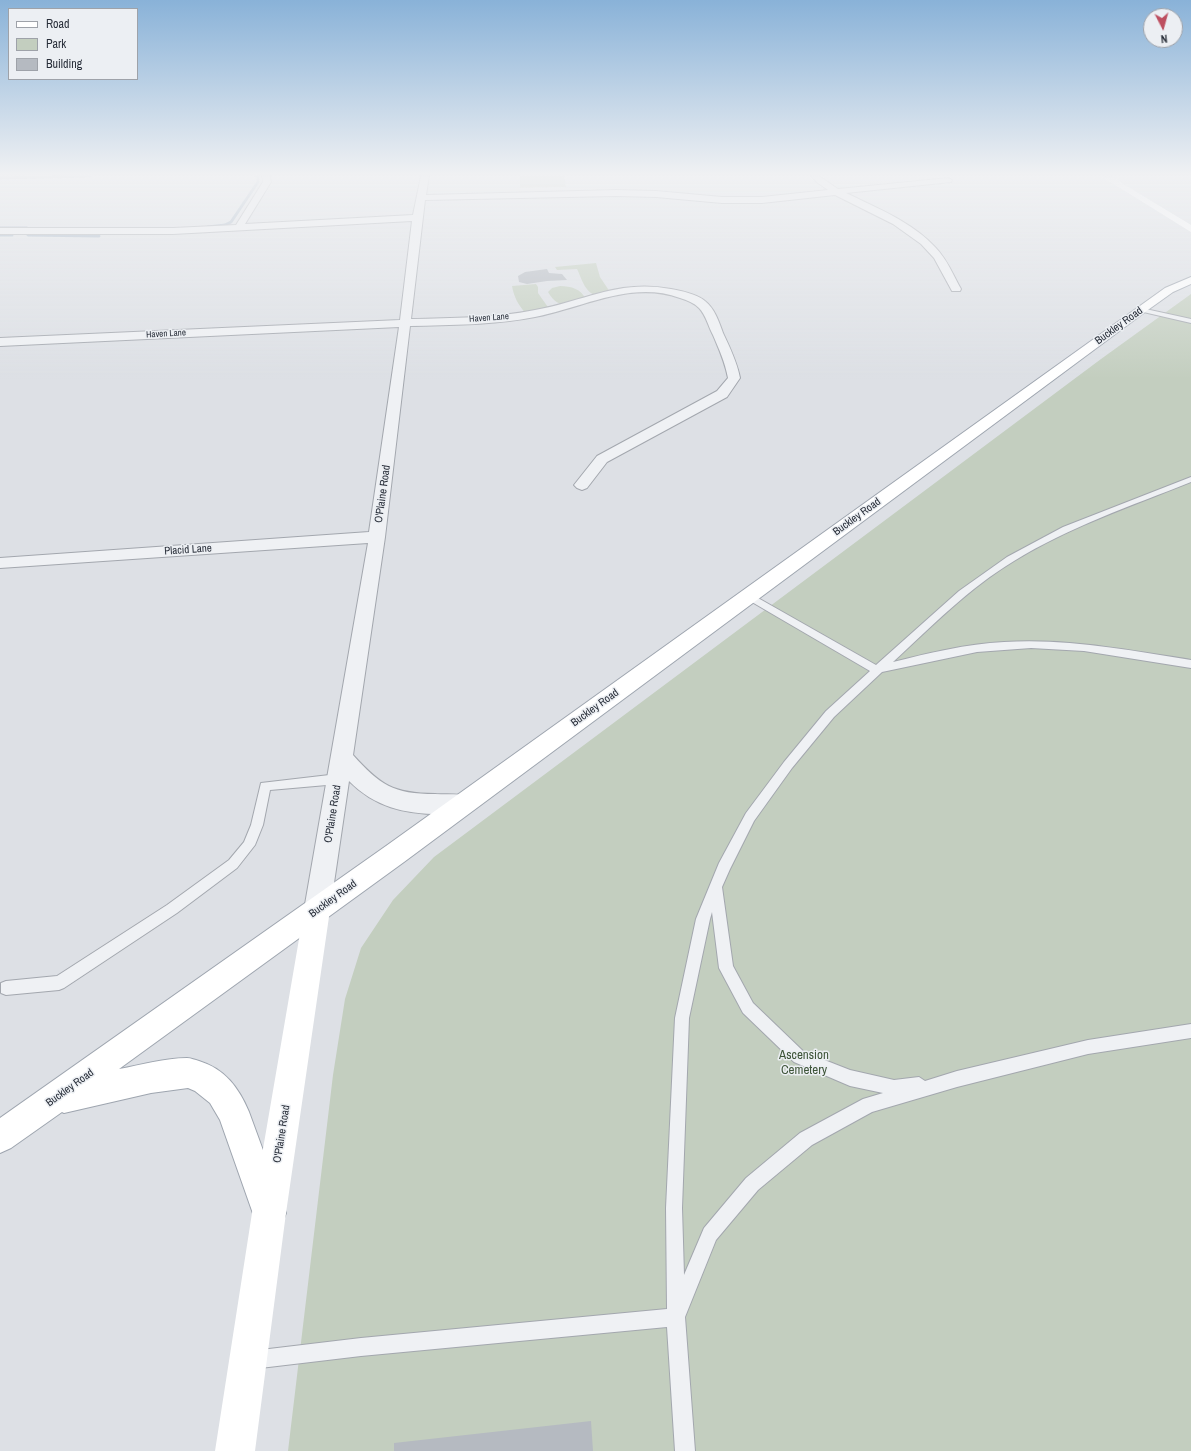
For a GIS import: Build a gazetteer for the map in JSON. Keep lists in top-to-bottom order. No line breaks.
{"streets":{"main road":["Buckley Road","O'Plaine Road"],"street":["Haven Lane","Placid Lane"]},"crossings":[["Haven Lane","O'Plaine Road"],["Buckley Road","O'Plaine Road"],["O'Plaine Road","Placid Lane"]],"parks":["Ascension Cemetery"],"legend":["Road","Park","Building"],"north":"bottom"}
